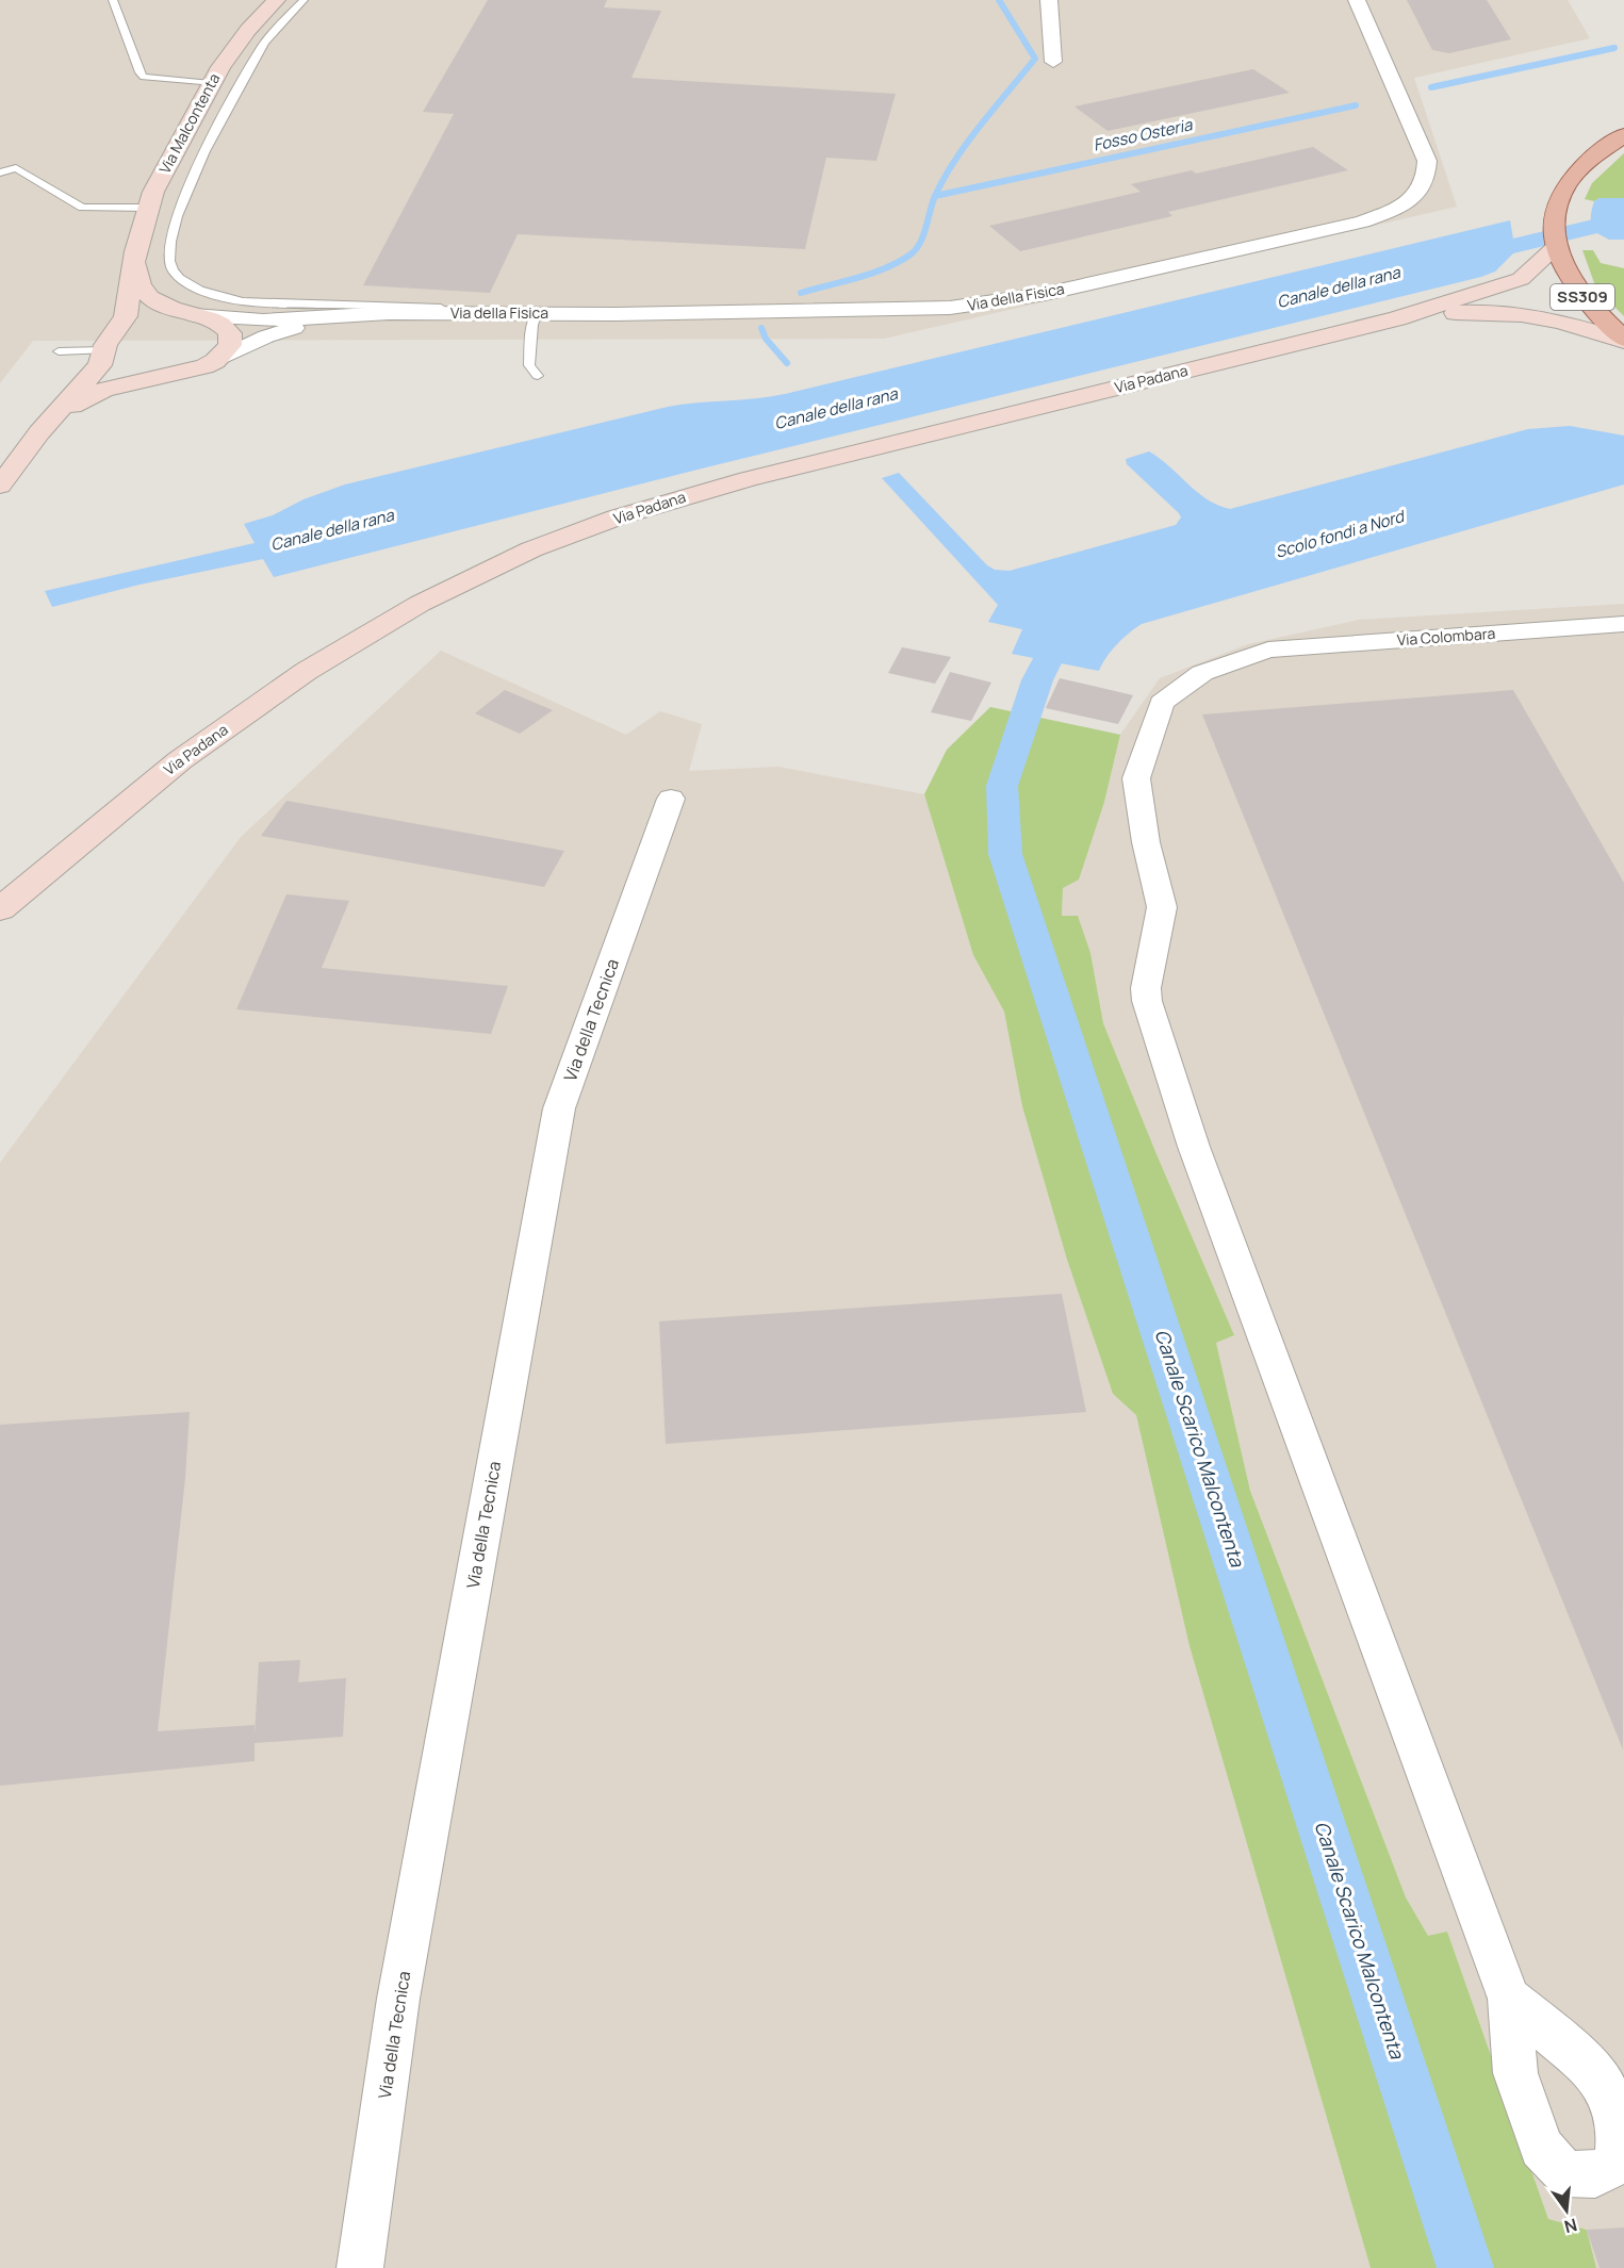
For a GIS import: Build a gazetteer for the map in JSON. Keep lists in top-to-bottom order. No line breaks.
{"streets":{"main road":["Via Malcontenta","SS309","Via Padana"],"street":["Via della Fisica","Via Colombara","Via della Tecnica"]},"crossings":[["Via Malcontenta","Via della Fisica"],["SS309","Via Padana"]],"water":["Fosso Osteria","Canale della rana","Scolo fondi a Nord","Canale Scarico Malcontenta"],"north":"bottom"}
